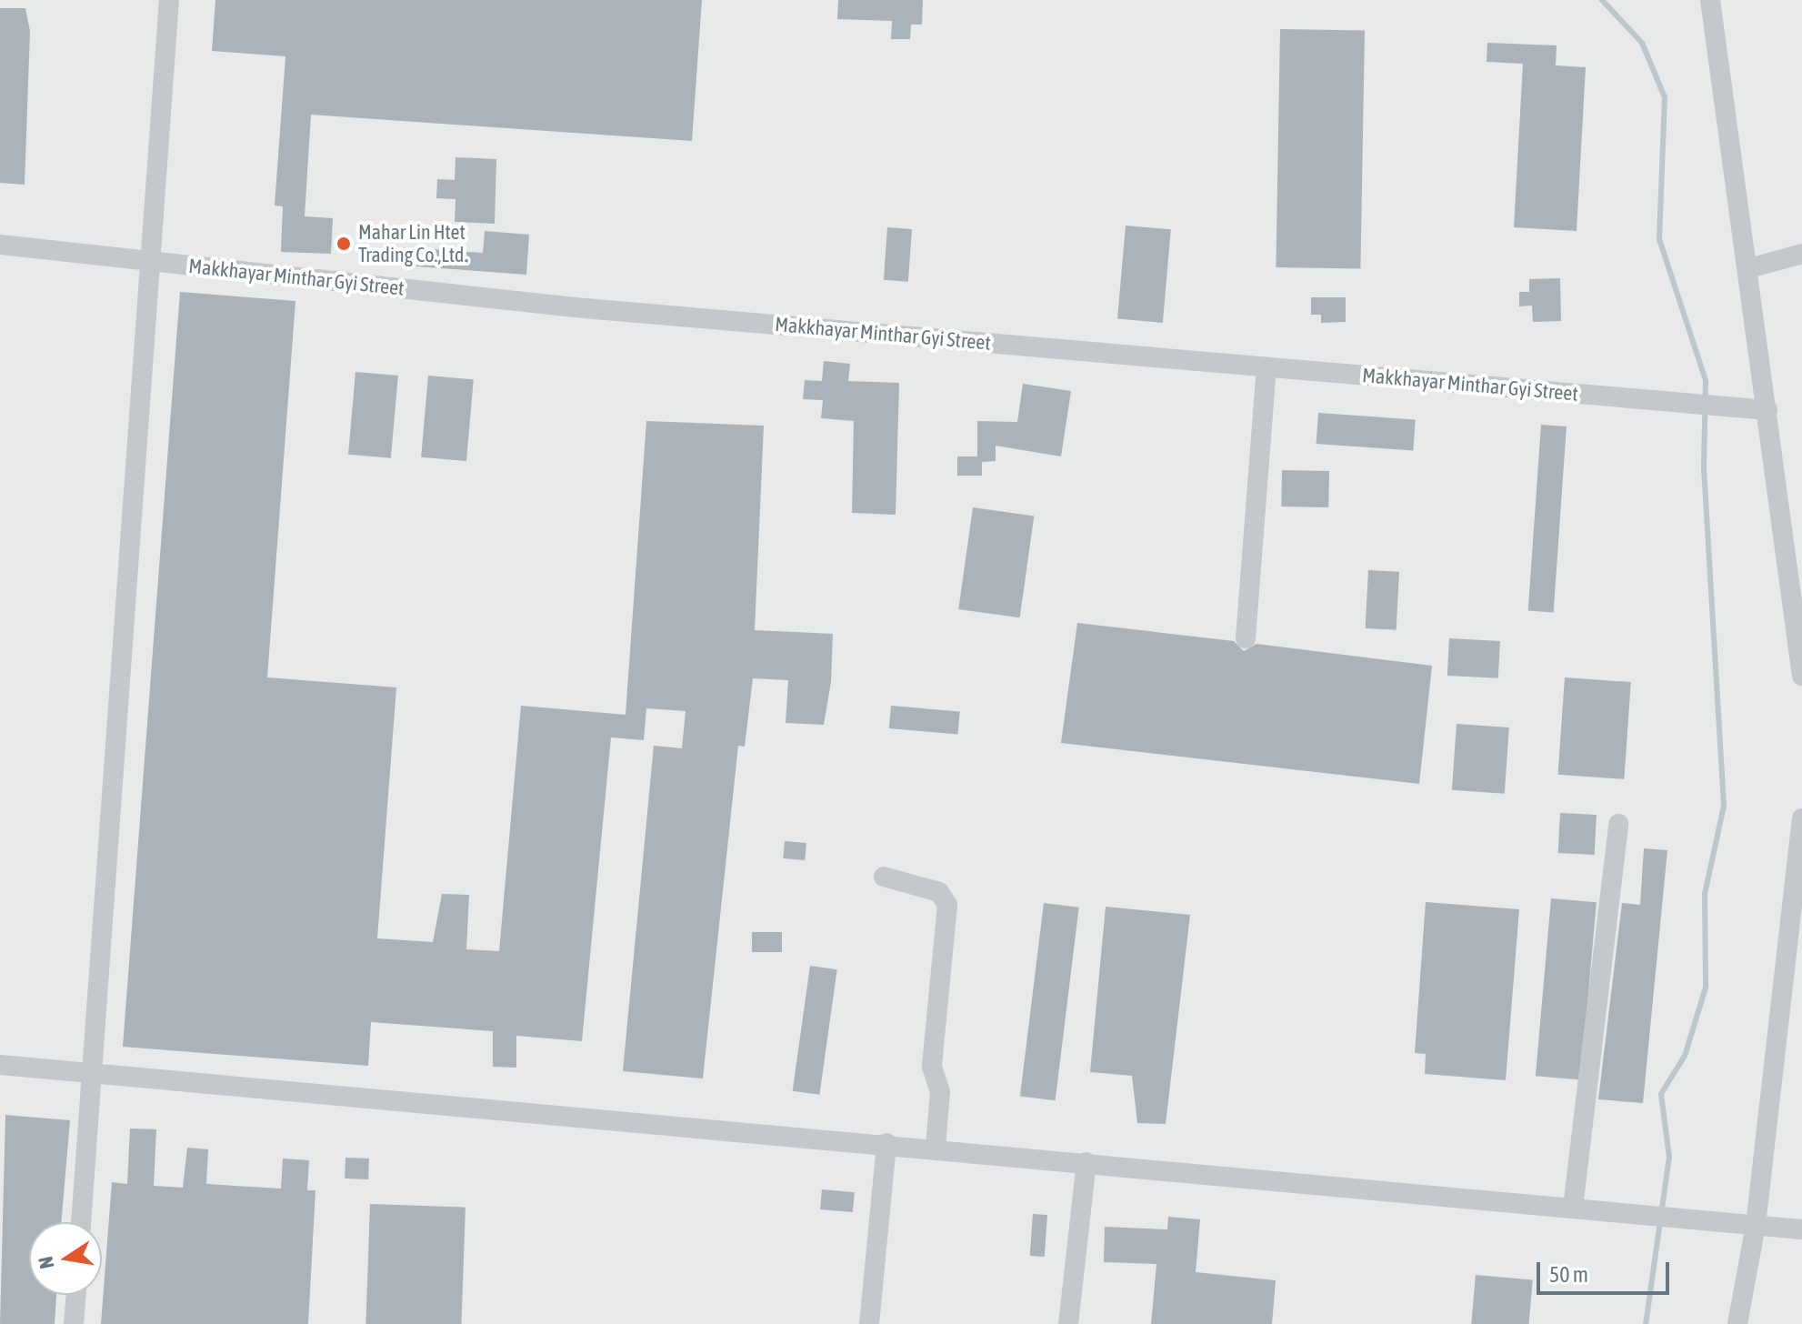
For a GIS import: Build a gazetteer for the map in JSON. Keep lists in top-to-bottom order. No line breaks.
{"streets":{"street":["Makkhayar Minthar Gyi Street"]},"places":["Mahar Lin Htet Trading Co.,Ltd."],"scale_bar":"50 m","north":"left"}
